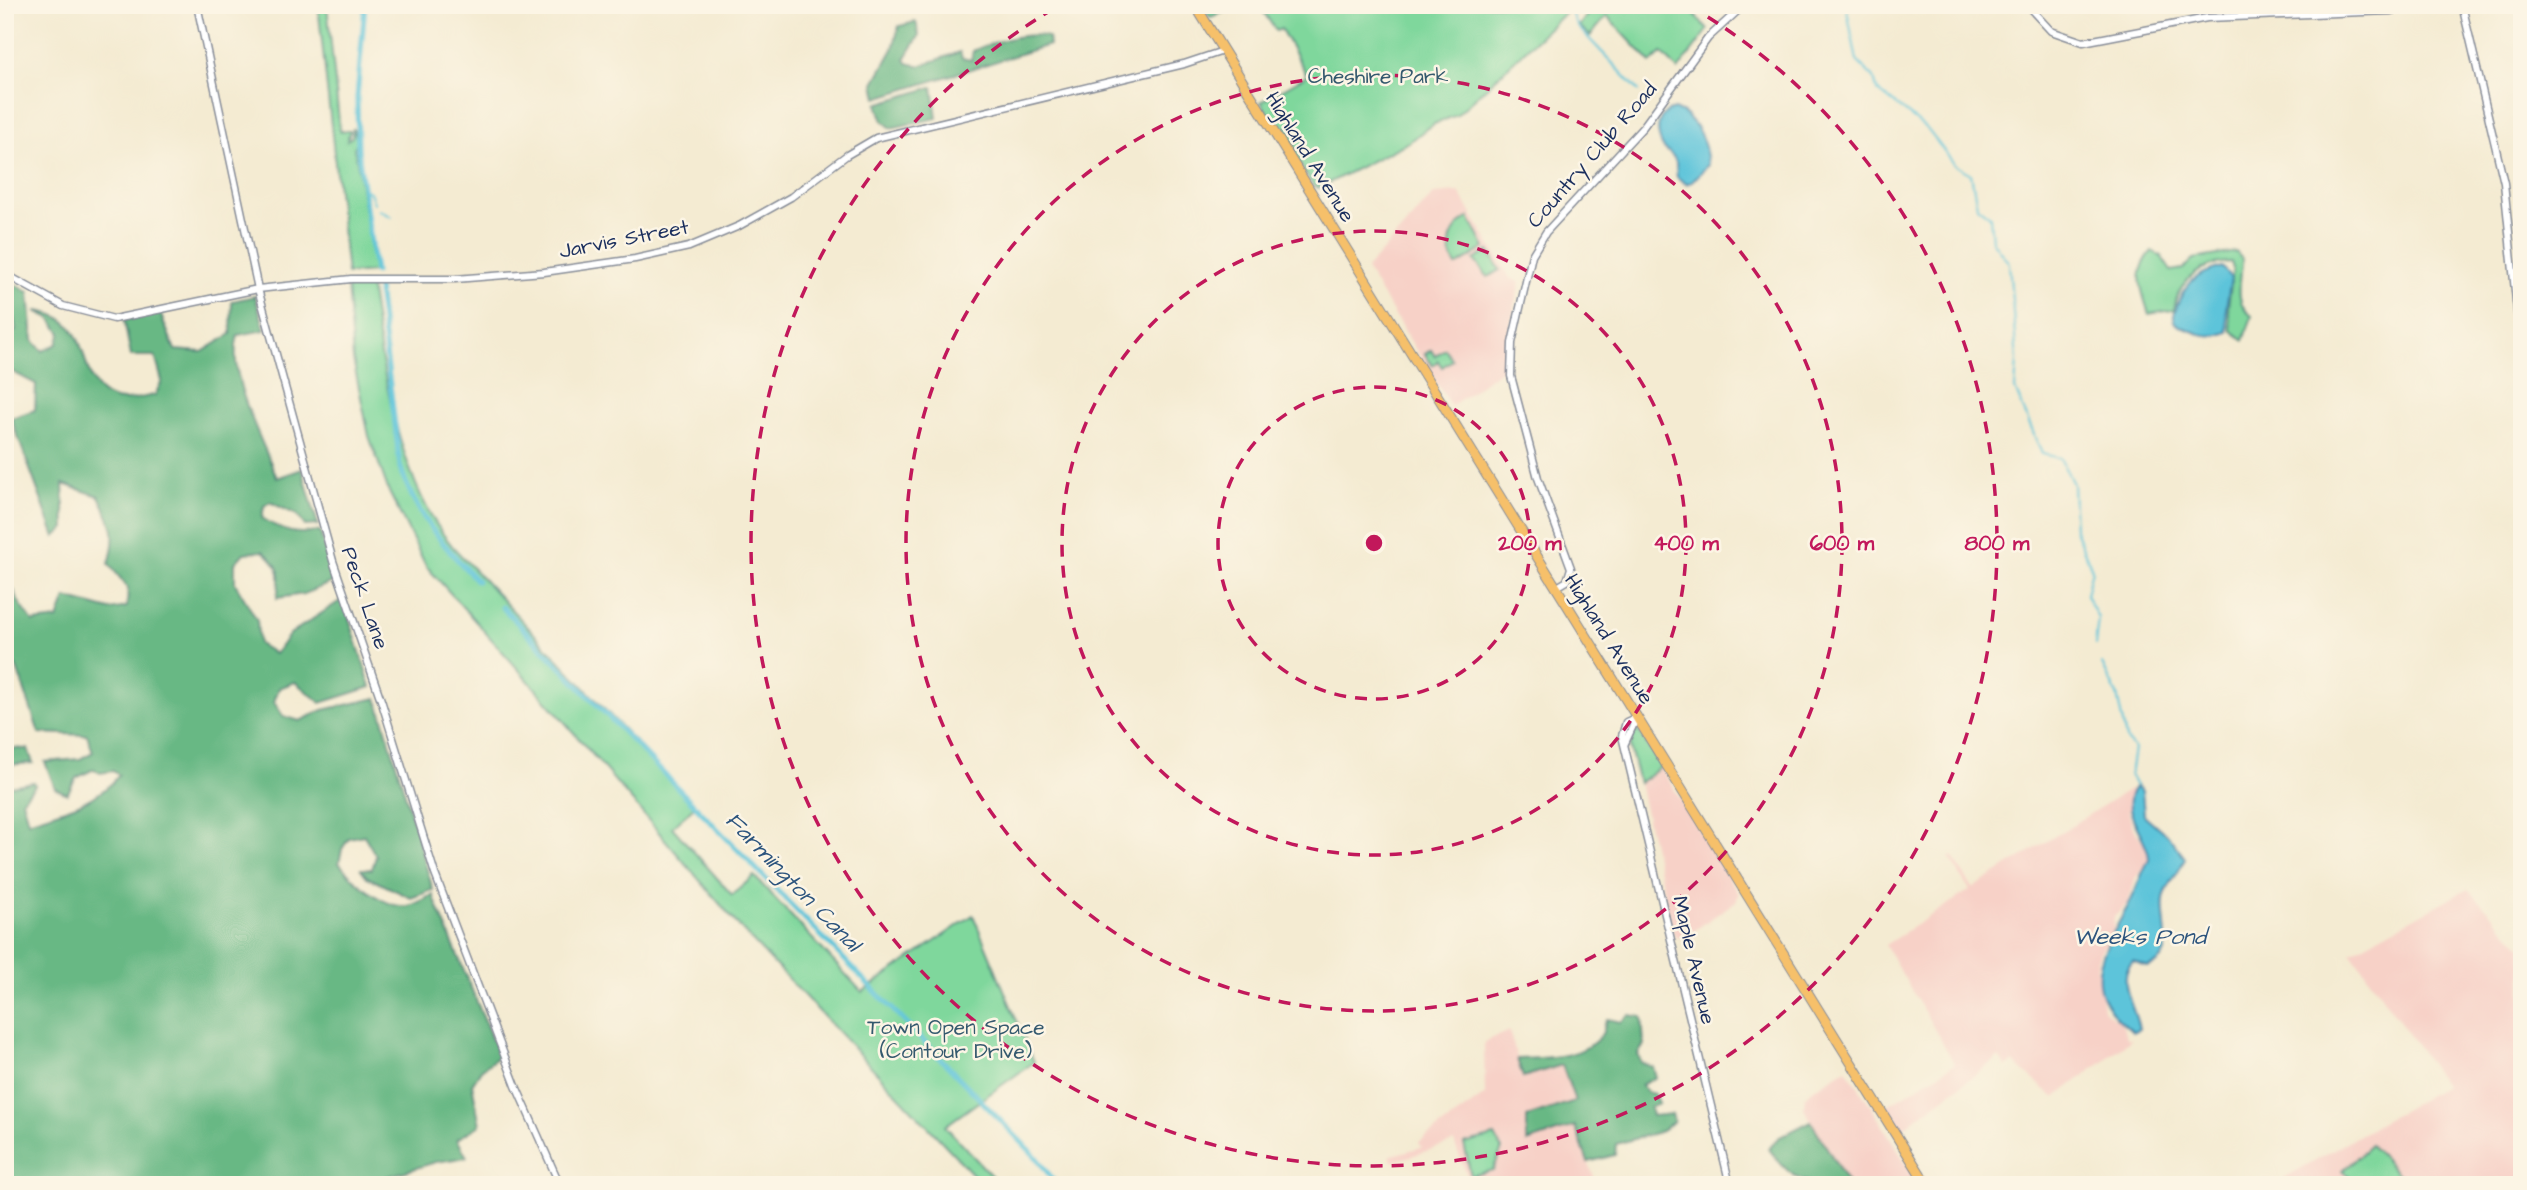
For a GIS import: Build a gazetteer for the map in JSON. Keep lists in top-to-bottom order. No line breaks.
{"streets":{"highway":["Highland Avenue"],"street":["Country Club Road","Jarvis Street","Peck Lane","Maple Avenue"]},"crossings":[["Country Club Road","Highland Avenue"],["Highland Avenue","Jarvis Street"],["Highland Avenue","Maple Avenue"],["Jarvis Street","Peck Lane"]],"water":["Farmington Canal","Weeks Pond"],"parks":["Cheshire Park","Town Open Space (Contour Drive)"],"rings":["200 m","400 m","600 m","800 m"]}
